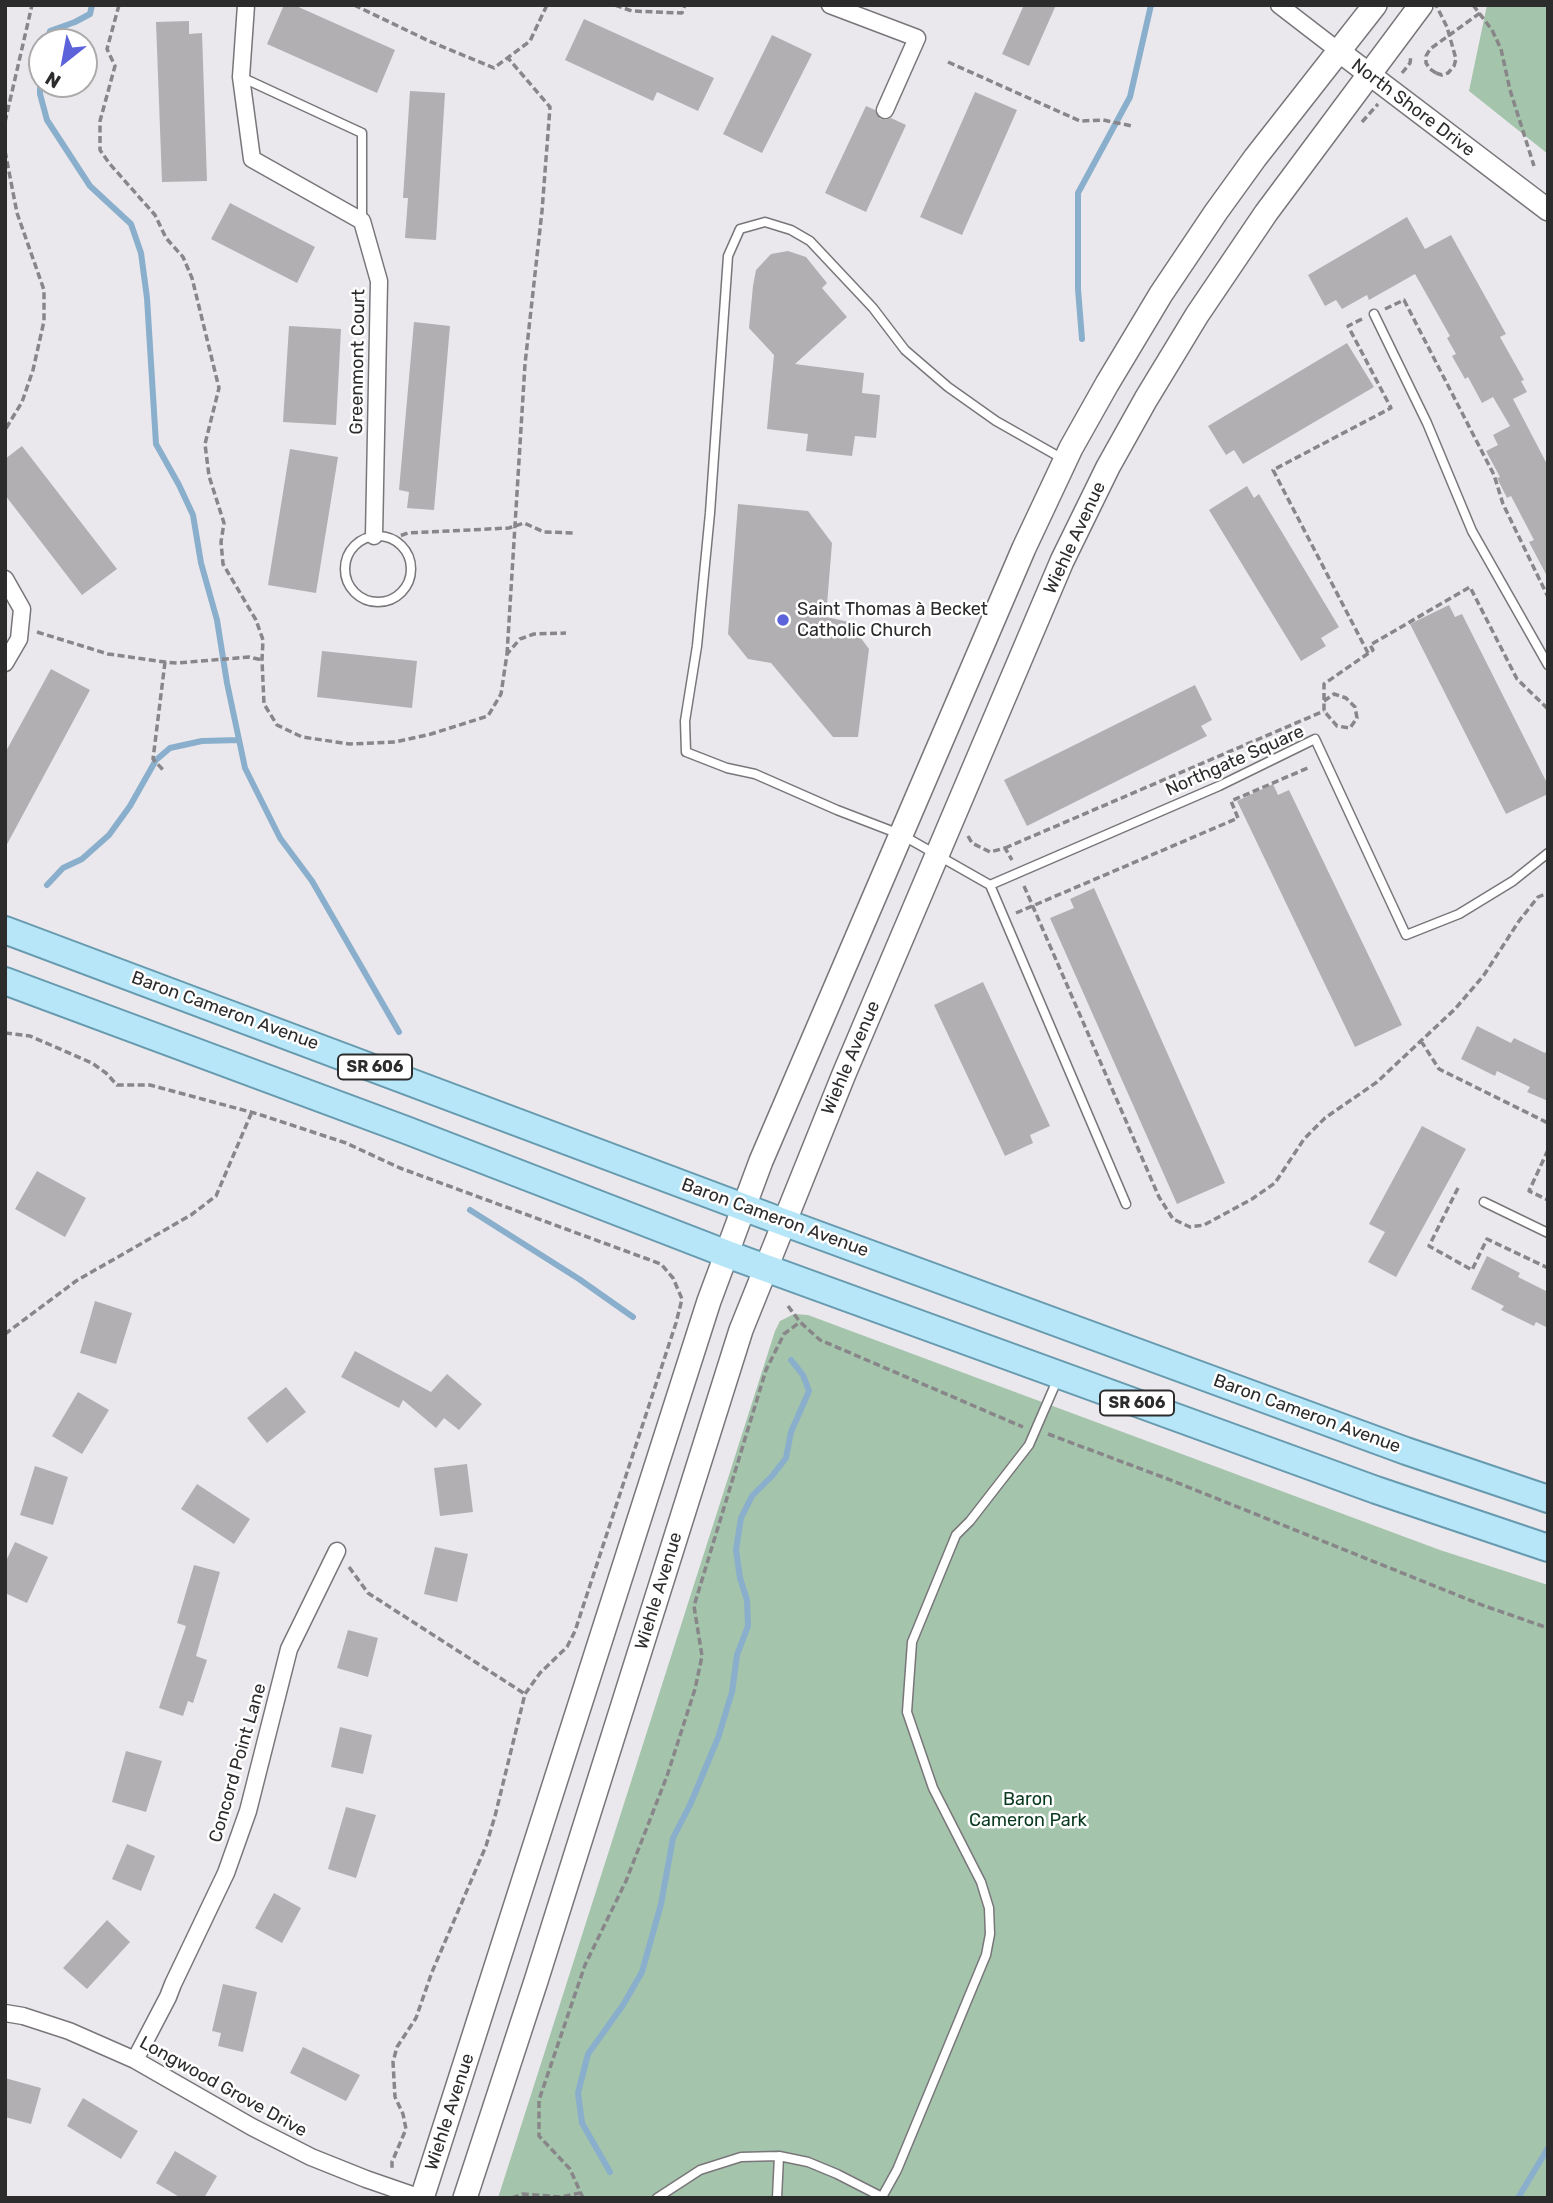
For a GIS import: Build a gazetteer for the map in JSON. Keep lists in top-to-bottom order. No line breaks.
{"streets":{"main road":["Wiehle Avenue","Baron Cameron Avenue","SR 606"],"street":["North Shore Drive","Greenmont Court","Concord Point Lane","Longwood Grove Drive"],"lane":["Northgate Square"]},"crossings":[["North Shore Drive","Wiehle Avenue"],["Wiehle Avenue","Baron Cameron Avenue"],["Wiehle Avenue","SR 606"],["Wiehle Avenue","Longwood Grove Drive"],["Concord Point Lane","Longwood Grove Drive"]],"parks":["Baron Cameron Park"],"places":["Saint Thomas à Becket Catholic Church"],"north":"bottom left"}
